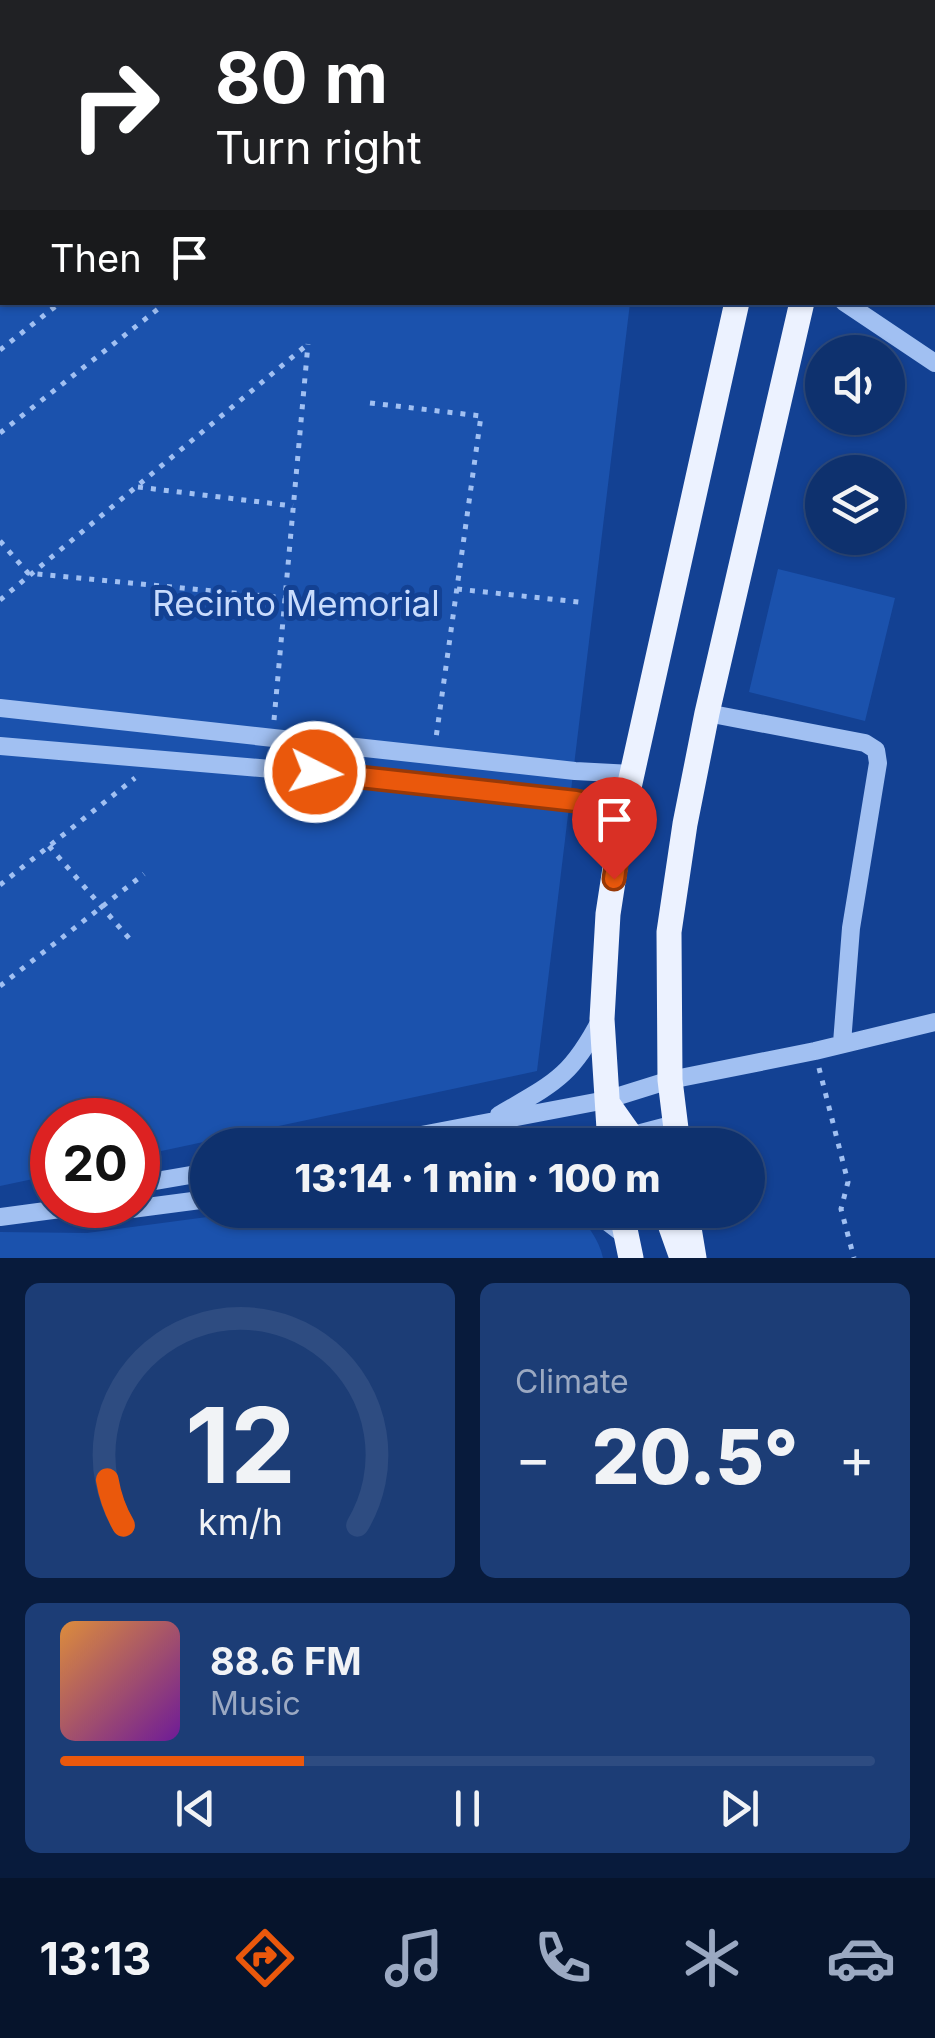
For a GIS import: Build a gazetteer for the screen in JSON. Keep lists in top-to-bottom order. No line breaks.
{"parks":["Recinto Memorial"],"page":{"turn":["80 m","Turn right"],"then":"Then","limit":"20","trip":"13:14 · 1 min · 100 m","tile":"Climate","heat":["−","20.5°","+"],"song":["88.6 FM","Music"],"tabs":"13:13","gauge":["12","km/h"]}}
